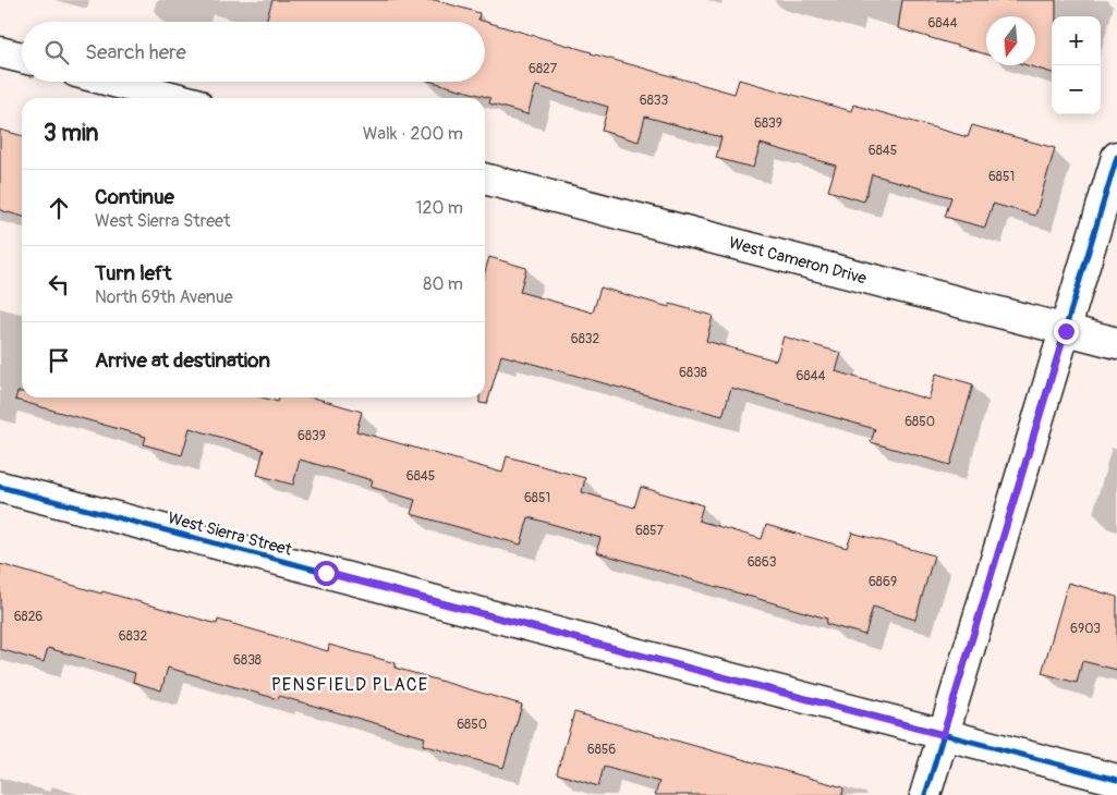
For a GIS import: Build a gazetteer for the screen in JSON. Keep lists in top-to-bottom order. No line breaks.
{"streets":{"street":["West Cameron Drive","West Sierra Street"]},"districts":["PENSFIELD PLACE"],"house_numbers":["6844","6827","6833","6839","6845","6851","6832","6838","6844","6850","6839","6845","6851","6857","6863","6869","6826","6903","6832","6838","6850","6856"],"north":"bottom","page":{"map_buttons":["+","−"],"search":"Search here","heading":["3 min","Walk · 200 m"],"list":[["Continue","West Sierra Street","120 m"],["Turn left","North 69th Avenue","80 m"],"Arrive at destination"]}}
